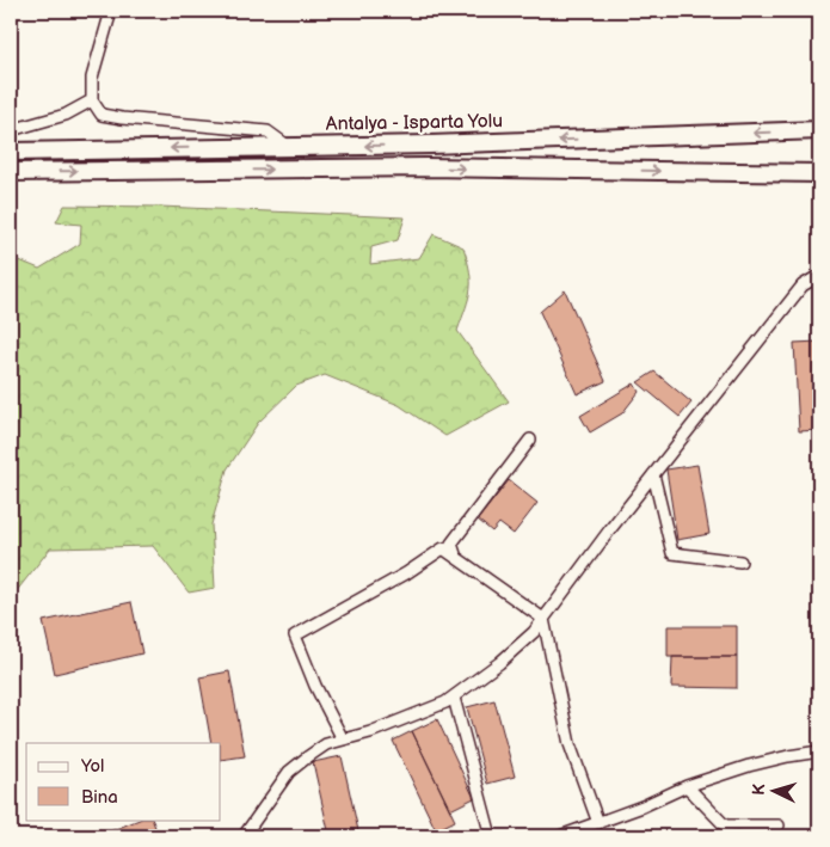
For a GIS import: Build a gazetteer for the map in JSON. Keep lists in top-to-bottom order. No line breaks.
{"streets":{"highway":["Antalya - Isparta Yolu"]},"legend":["Yol","Bina"],"north":"left"}
